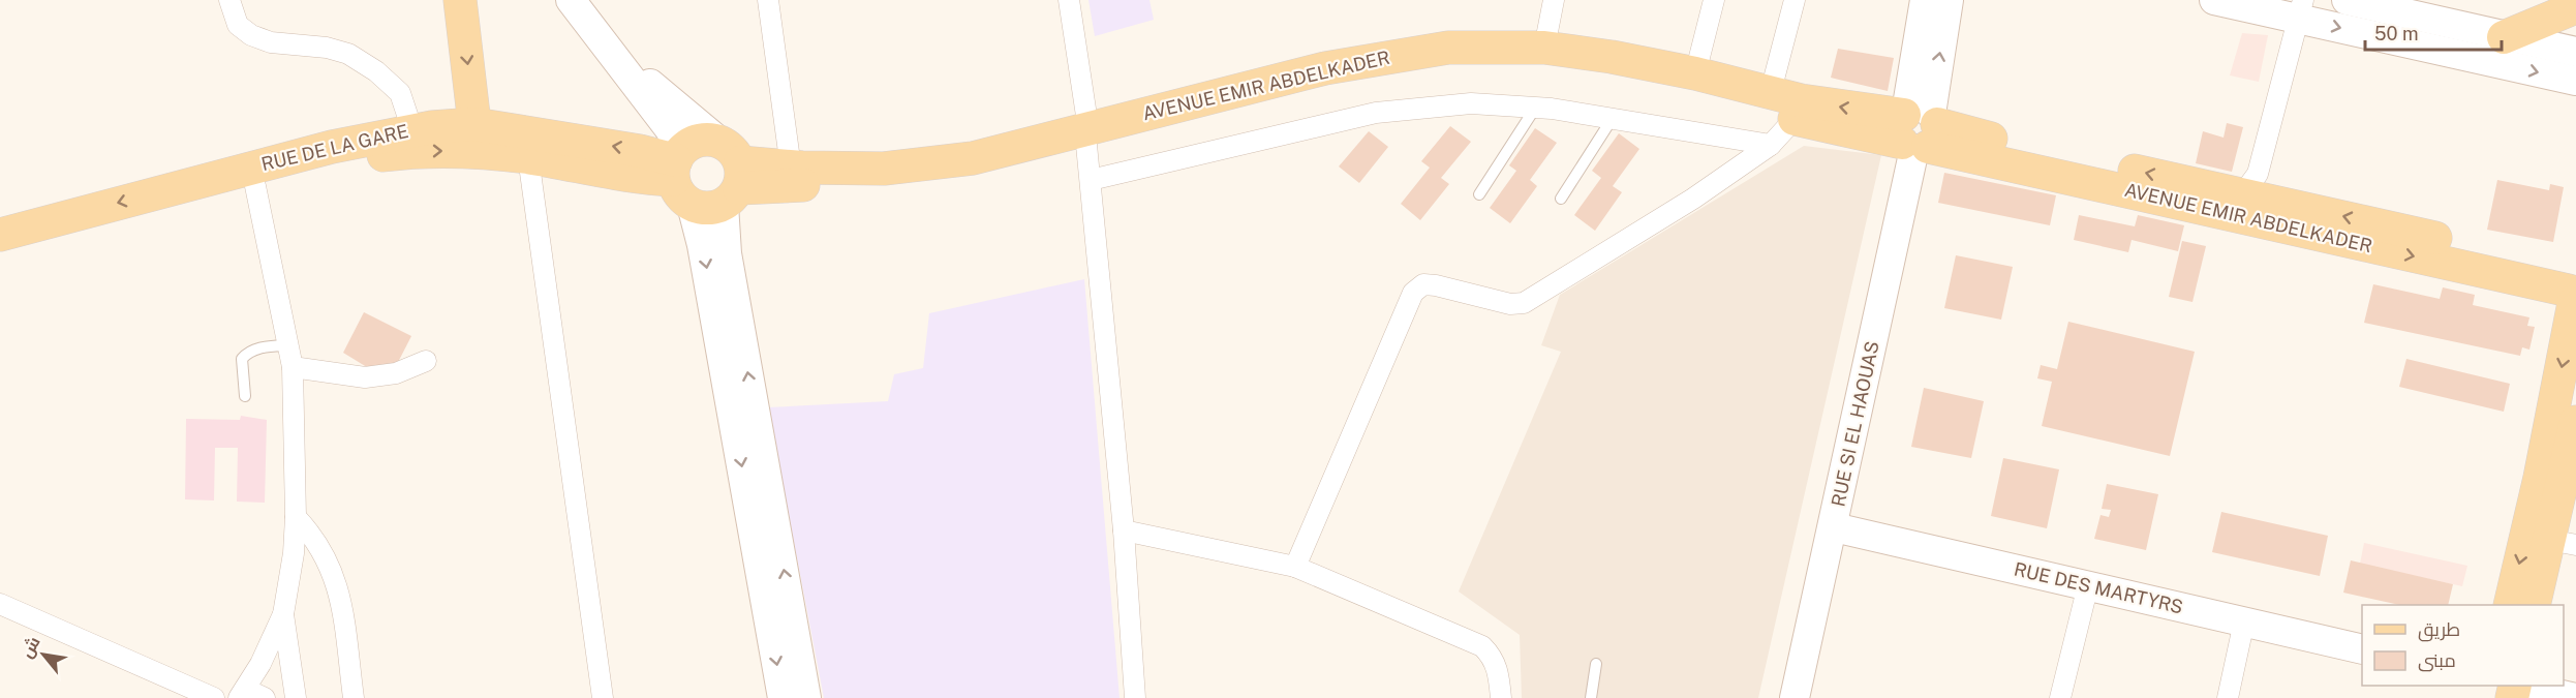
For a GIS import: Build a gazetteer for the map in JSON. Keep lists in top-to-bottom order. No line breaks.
{"streets":{"main road":["AVENUE EMIR ABDELKADER","RUE DE LA GARE"],"street":["RUE SI EL HAOUAS","RUE DES MARTYRS"]},"crossings":[["AVENUE EMIR ABDELKADER","RUE SI EL HAOUAS"],["RUE SI EL HAOUAS","RUE DES MARTYRS"]],"legend":["طريق","مبنى"],"scale_bar":"50 m","north":"top left"}
